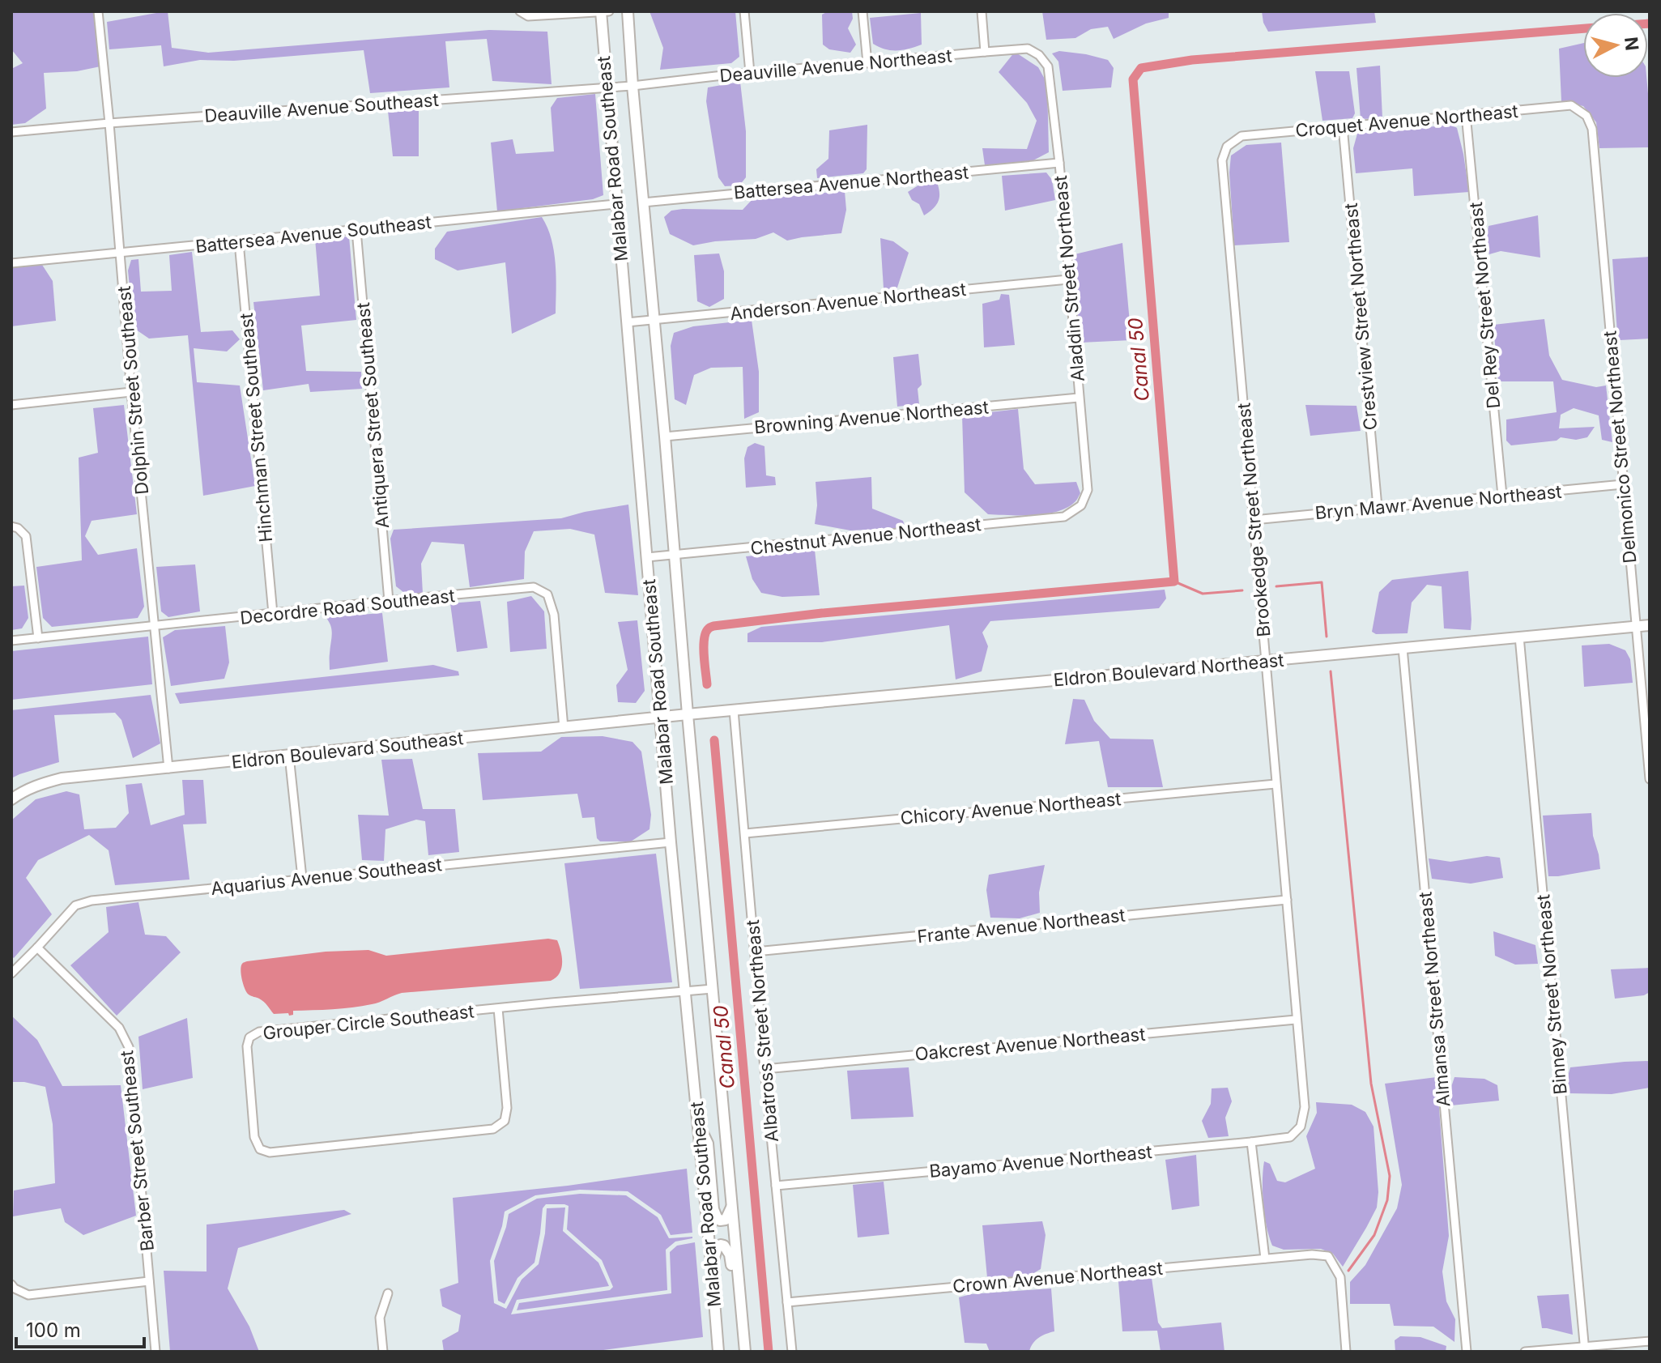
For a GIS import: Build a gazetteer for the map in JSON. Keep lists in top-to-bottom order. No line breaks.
{"streets":{"main road":["Malabar Road Southeast","Eldron Boulevard Northeast","Eldron Boulevard Southeast"],"street":["Deauville Avenue Northeast","Deauville Avenue Southeast","Croquet Avenue Northeast","Battersea Avenue Northeast","Battersea Avenue Southeast","Aladdin Street Northeast","Anderson Avenue Northeast","Del Rey Street Northeast","Crestview Street Northeast","Dolphin Street Southeast","Antiquera Street Southeast","Browning Avenue Northeast","Hinchman Street Southeast","Delmonico Street Northeast","Bryn Mawr Avenue Northeast","Brookedge Street Northeast","Chestnut Avenue Northeast","Decordre Road Southeast","Chicory Avenue Northeast","Aquarius Avenue Southeast","Frante Avenue Northeast","Binney Street Northeast","Almansa Street Northeast","Grouper Circle Southeast","Albatross Street Northeast","Oakcrest Avenue Northeast","Barber Street Southeast","Bayamo Avenue Northeast","Crown Avenue Northeast"]},"crossings":[["Deauville Avenue Northeast","Deauville Avenue Southeast"],["Deauville Avenue Northeast","Malabar Road Southeast"],["Deauville Avenue Northeast","Aladdin Street Northeast"],["Deauville Avenue Southeast","Malabar Road Southeast"],["Deauville Avenue Southeast","Dolphin Street Southeast"],["Croquet Avenue Northeast","Del Rey Street Northeast"],["Croquet Avenue Northeast","Crestview Street Northeast"],["Croquet Avenue Northeast","Delmonico Street Northeast"],["Croquet Avenue Northeast","Brookedge Street Northeast"],["Malabar Road Southeast","Battersea Avenue Northeast"],["Malabar Road Southeast","Battersea Avenue Southeast"],["Malabar Road Southeast","Anderson Avenue Northeast"],["Malabar Road Southeast","Browning Avenue Northeast"],["Malabar Road Southeast","Chestnut Avenue Northeast"],["Malabar Road Southeast","Eldron Boulevard Northeast"],["Malabar Road Southeast","Eldron Boulevard Southeast"],["Malabar Road Southeast","Aquarius Avenue Southeast"],["Malabar Road Southeast","Grouper Circle Southeast"],["Battersea Avenue Northeast","Aladdin Street Northeast"],["Battersea Avenue Southeast","Dolphin Street Southeast"],["Battersea Avenue Southeast","Antiquera Street Southeast"],["Battersea Avenue Southeast","Hinchman Street Southeast"],["Aladdin Street Northeast","Anderson Avenue Northeast"],["Aladdin Street Northeast","Browning Avenue Northeast"],["Aladdin Street Northeast","Chestnut Avenue Northeast"],["Del Rey Street Northeast","Bryn Mawr Avenue Northeast"],["Crestview Street Northeast","Bryn Mawr Avenue Northeast"],["Dolphin Street Southeast","Decordre Road Southeast"],["Dolphin Street Southeast","Eldron Boulevard Southeast"],["Antiquera Street Southeast","Decordre Road Southeast"],["Hinchman Street Southeast","Decordre Road Southeast"],["Delmonico Street Northeast","Bryn Mawr Avenue Northeast"],["Delmonico Street Northeast","Eldron Boulevard Northeast"],["Bryn Mawr Avenue Northeast","Brookedge Street Northeast"],["Brookedge Street Northeast","Eldron Boulevard Northeast"],["Brookedge Street Northeast","Chicory Avenue Northeast"],["Brookedge Street Northeast","Frante Avenue Northeast"],["Brookedge Street Northeast","Oakcrest Avenue Northeast"],["Brookedge Street Northeast","Bayamo Avenue Northeast"],["Decordre Road Southeast","Eldron Boulevard Southeast"],["Eldron Boulevard Northeast","Eldron Boulevard Southeast"],["Eldron Boulevard Northeast","Binney Street Northeast"],["Eldron Boulevard Northeast","Almansa Street Northeast"],["Eldron Boulevard Northeast","Albatross Street Northeast"],["Chicory Avenue Northeast","Albatross Street Northeast"],["Aquarius Avenue Southeast","Barber Street Southeast"],["Frante Avenue Northeast","Albatross Street Northeast"],["Albatross Street Northeast","Oakcrest Avenue Northeast"],["Albatross Street Northeast","Bayamo Avenue Northeast"],["Albatross Street Northeast","Crown Avenue Northeast"]],"water":["Canal 50"],"scale_bar":"100 m","north":"right"}
